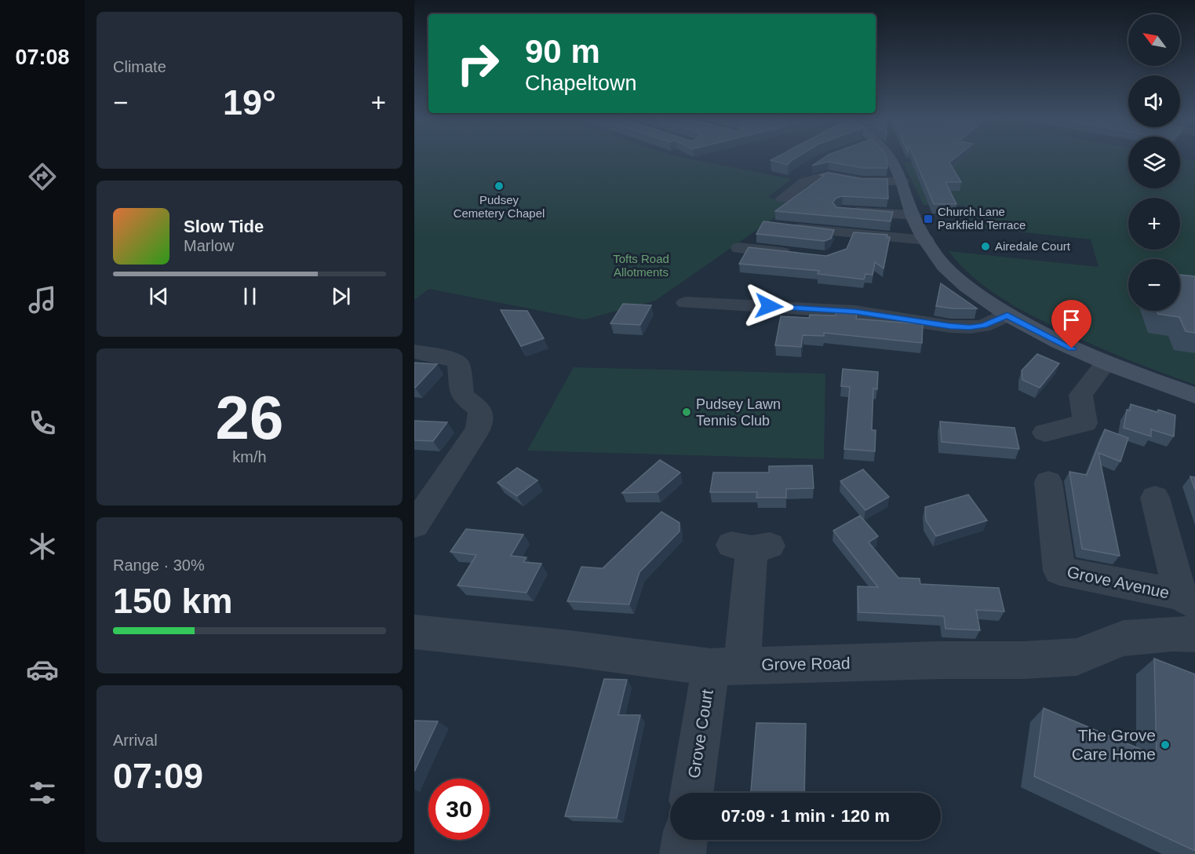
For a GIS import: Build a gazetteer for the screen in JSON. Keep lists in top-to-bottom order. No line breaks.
{"streets":{"street":["Grove Avenue","Grove Road","Grove Court"]},"crossings":[["Grove Road","Grove Court"]],"parks":["Tofts Road Allotments"],"places":{"other":["Pudsey Cemetery Chapel","Airedale Court","Pudsey Lawn Tennis Club","The Grove Care Home"],"transit":["Church Lane Parkfield Terrace"]},"north":"top left","page":{"tabs":"07:08","tile":["Climate",["26","km/h"],["Range · 30%","150 km"],["Arrival","07:09"]],"map_buttons":["+","−"],"turn":["90 m","Chapeltown"],"heat":["−","19°","+"],"song":["Slow Tide","Marlow"],"limit":"30","trip":"07:09 · 1 min · 120 m"}}
